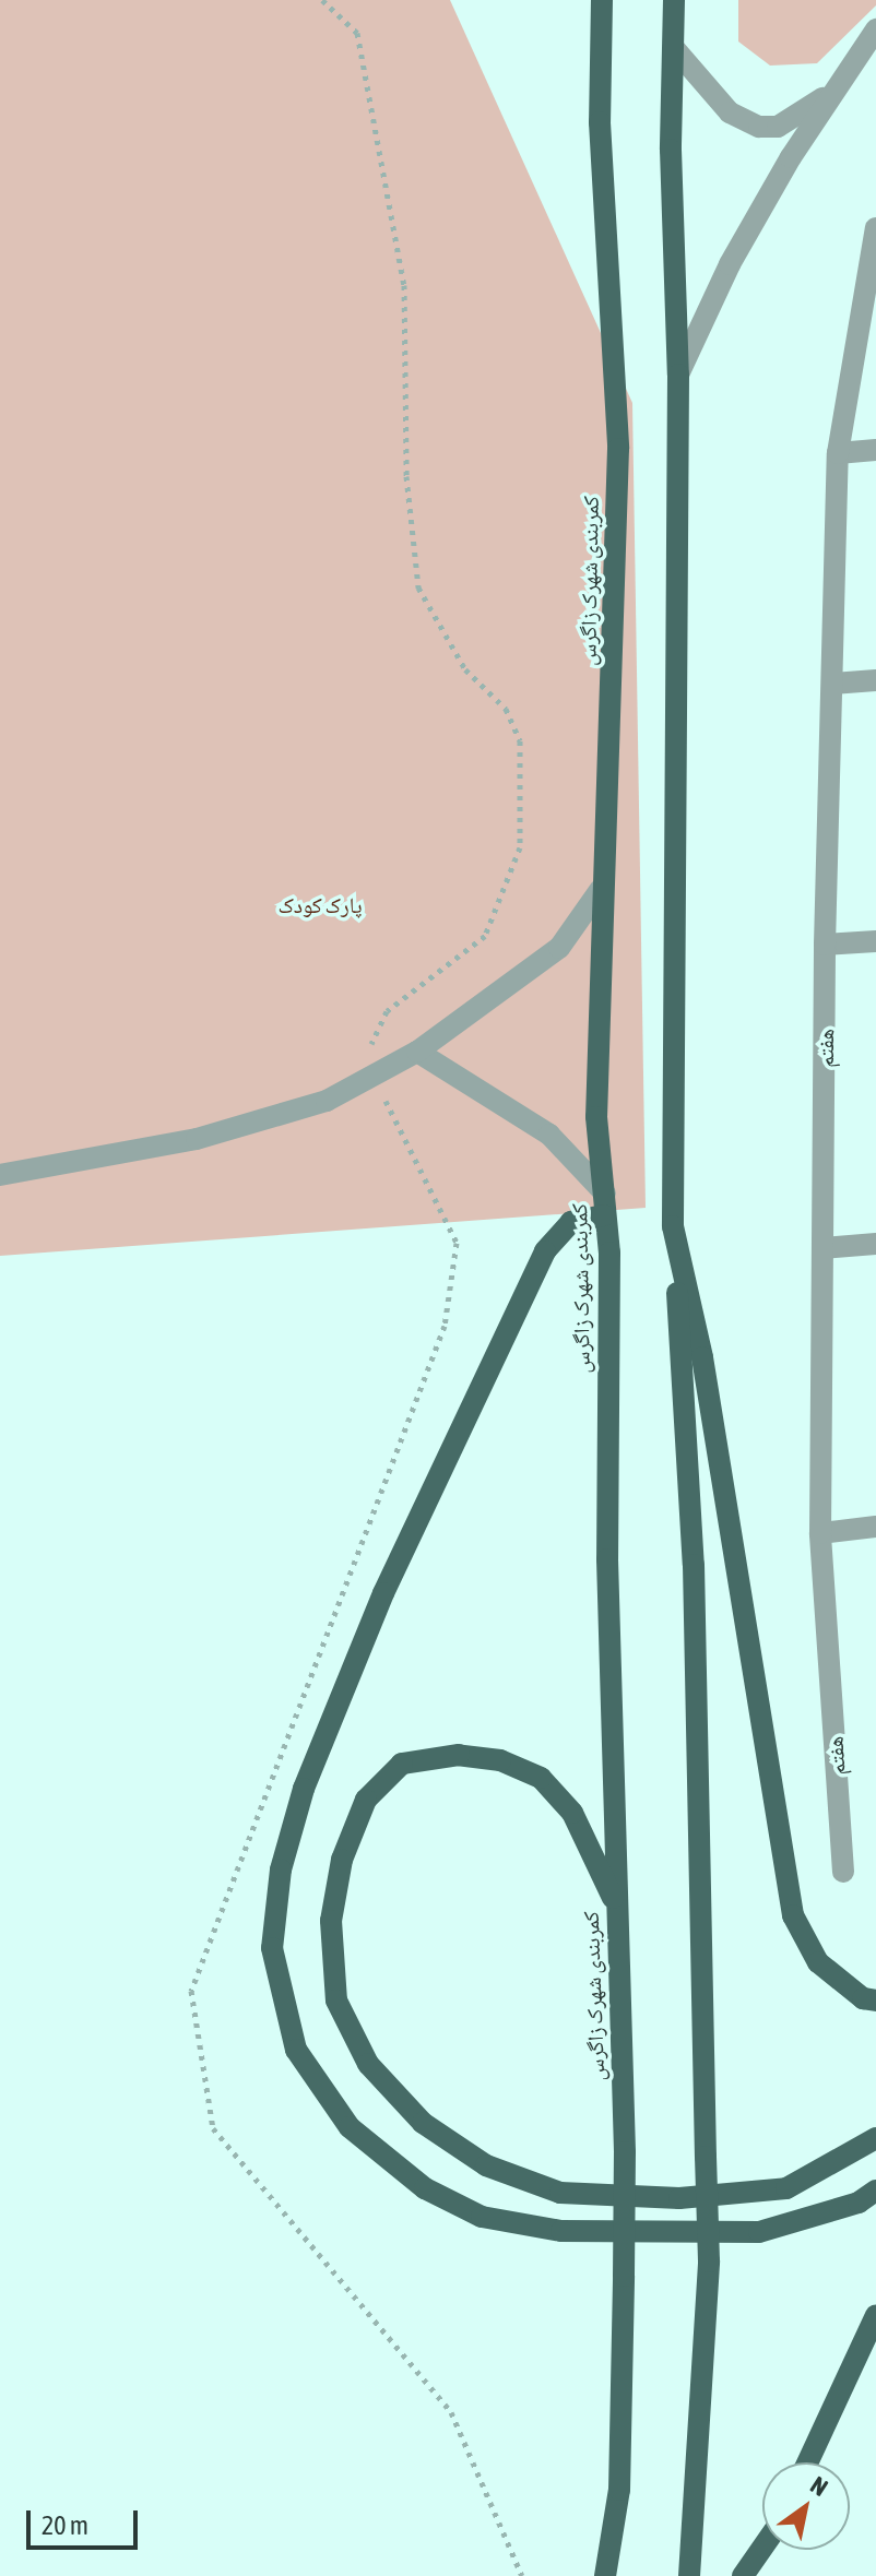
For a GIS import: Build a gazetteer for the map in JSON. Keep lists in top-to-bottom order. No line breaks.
{"streets":{"main road":["کمربندی شهرک زاگرس"],"street":["هفتم"]},"parks":["پارک کودک"],"scale_bar":"20 m","north":"top right"}
